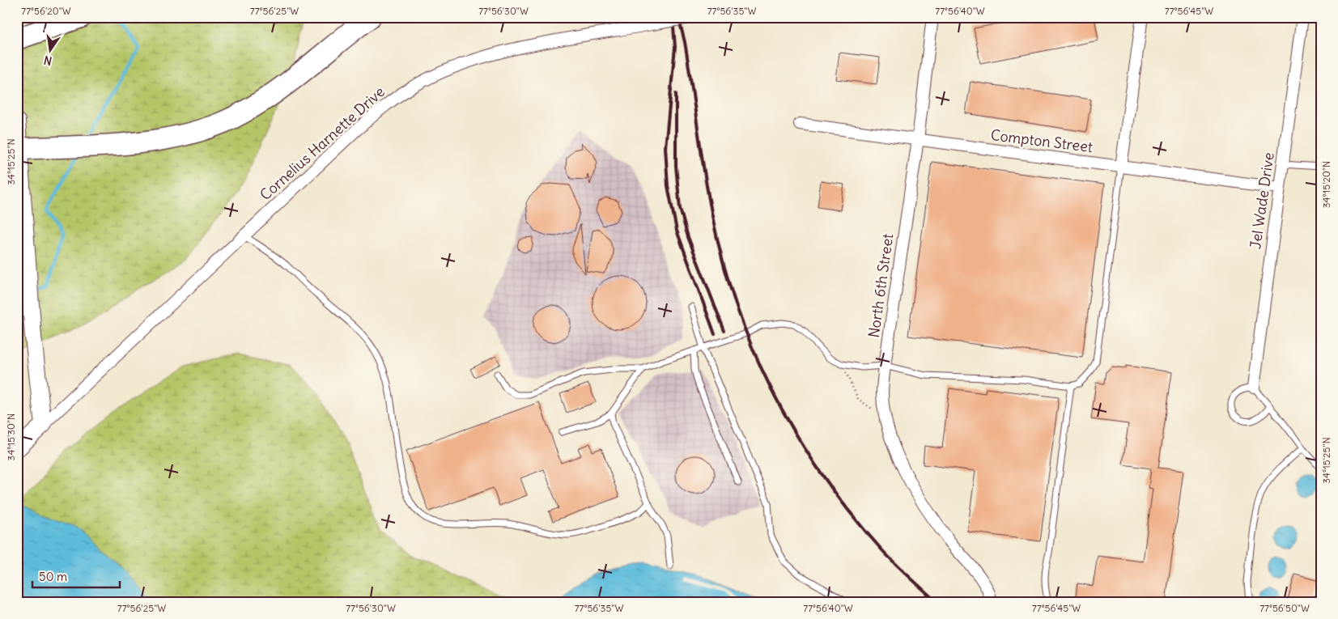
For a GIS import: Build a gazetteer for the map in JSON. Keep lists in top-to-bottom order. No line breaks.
{"streets":{"street":["Compton Street","Cornelius Harnette Drive","Jel Wade Drive","North 6th Street"]},"crossings":[["Compton Street","Jel Wade Drive"],["Compton Street","North 6th Street"]],"scale_bar":"50 m","north":"bottom","coordinates":["77°56'20\"W","77°56'25\"W","77°56'30\"W","77°56'35\"W","77°56'40\"W","77°56'45\"W","34°15'25\"N","34°15'20\"N","34°15'30\"N","77°56'50\"W"]}
